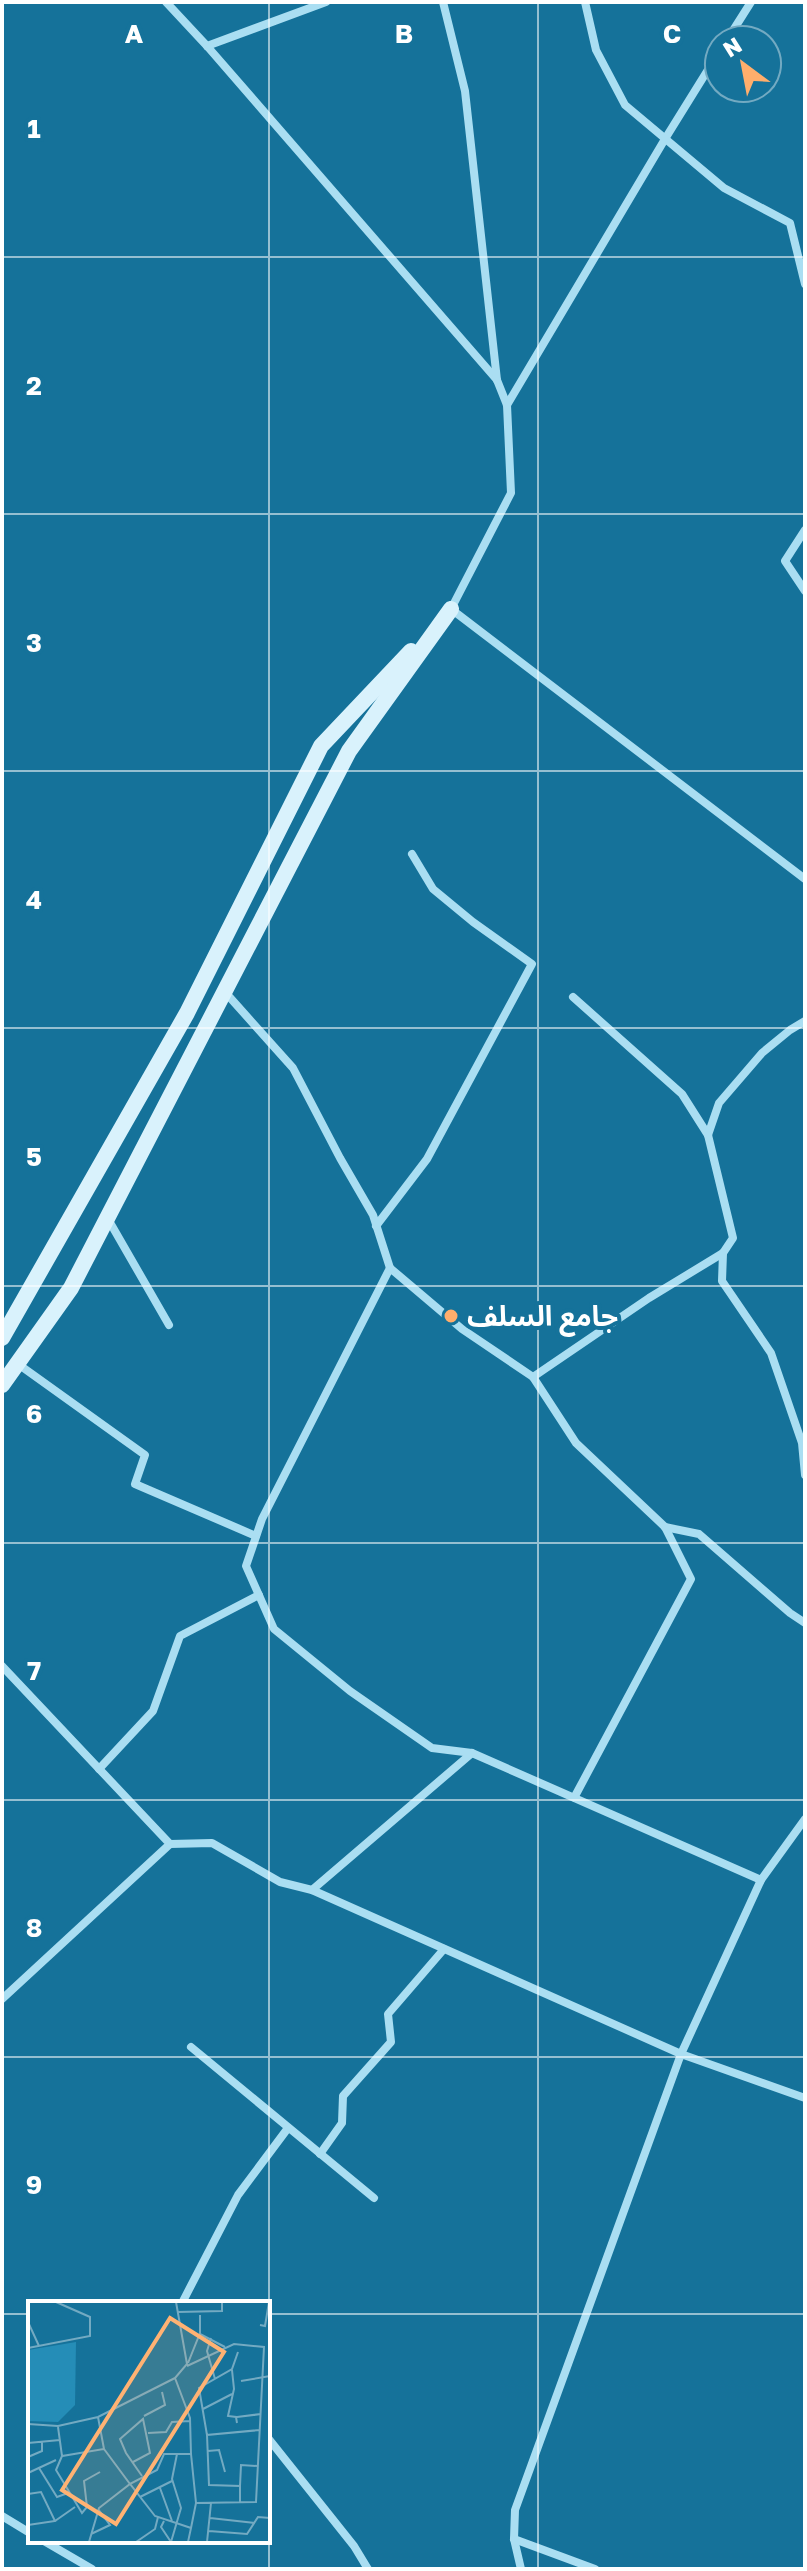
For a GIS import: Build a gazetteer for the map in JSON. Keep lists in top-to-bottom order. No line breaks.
{"places":["جامع السلف"],"north":"top left","grid":{"columns":["A","B","C"],"rows":["1","2","3","4","5","6","7","8","9"]}}
